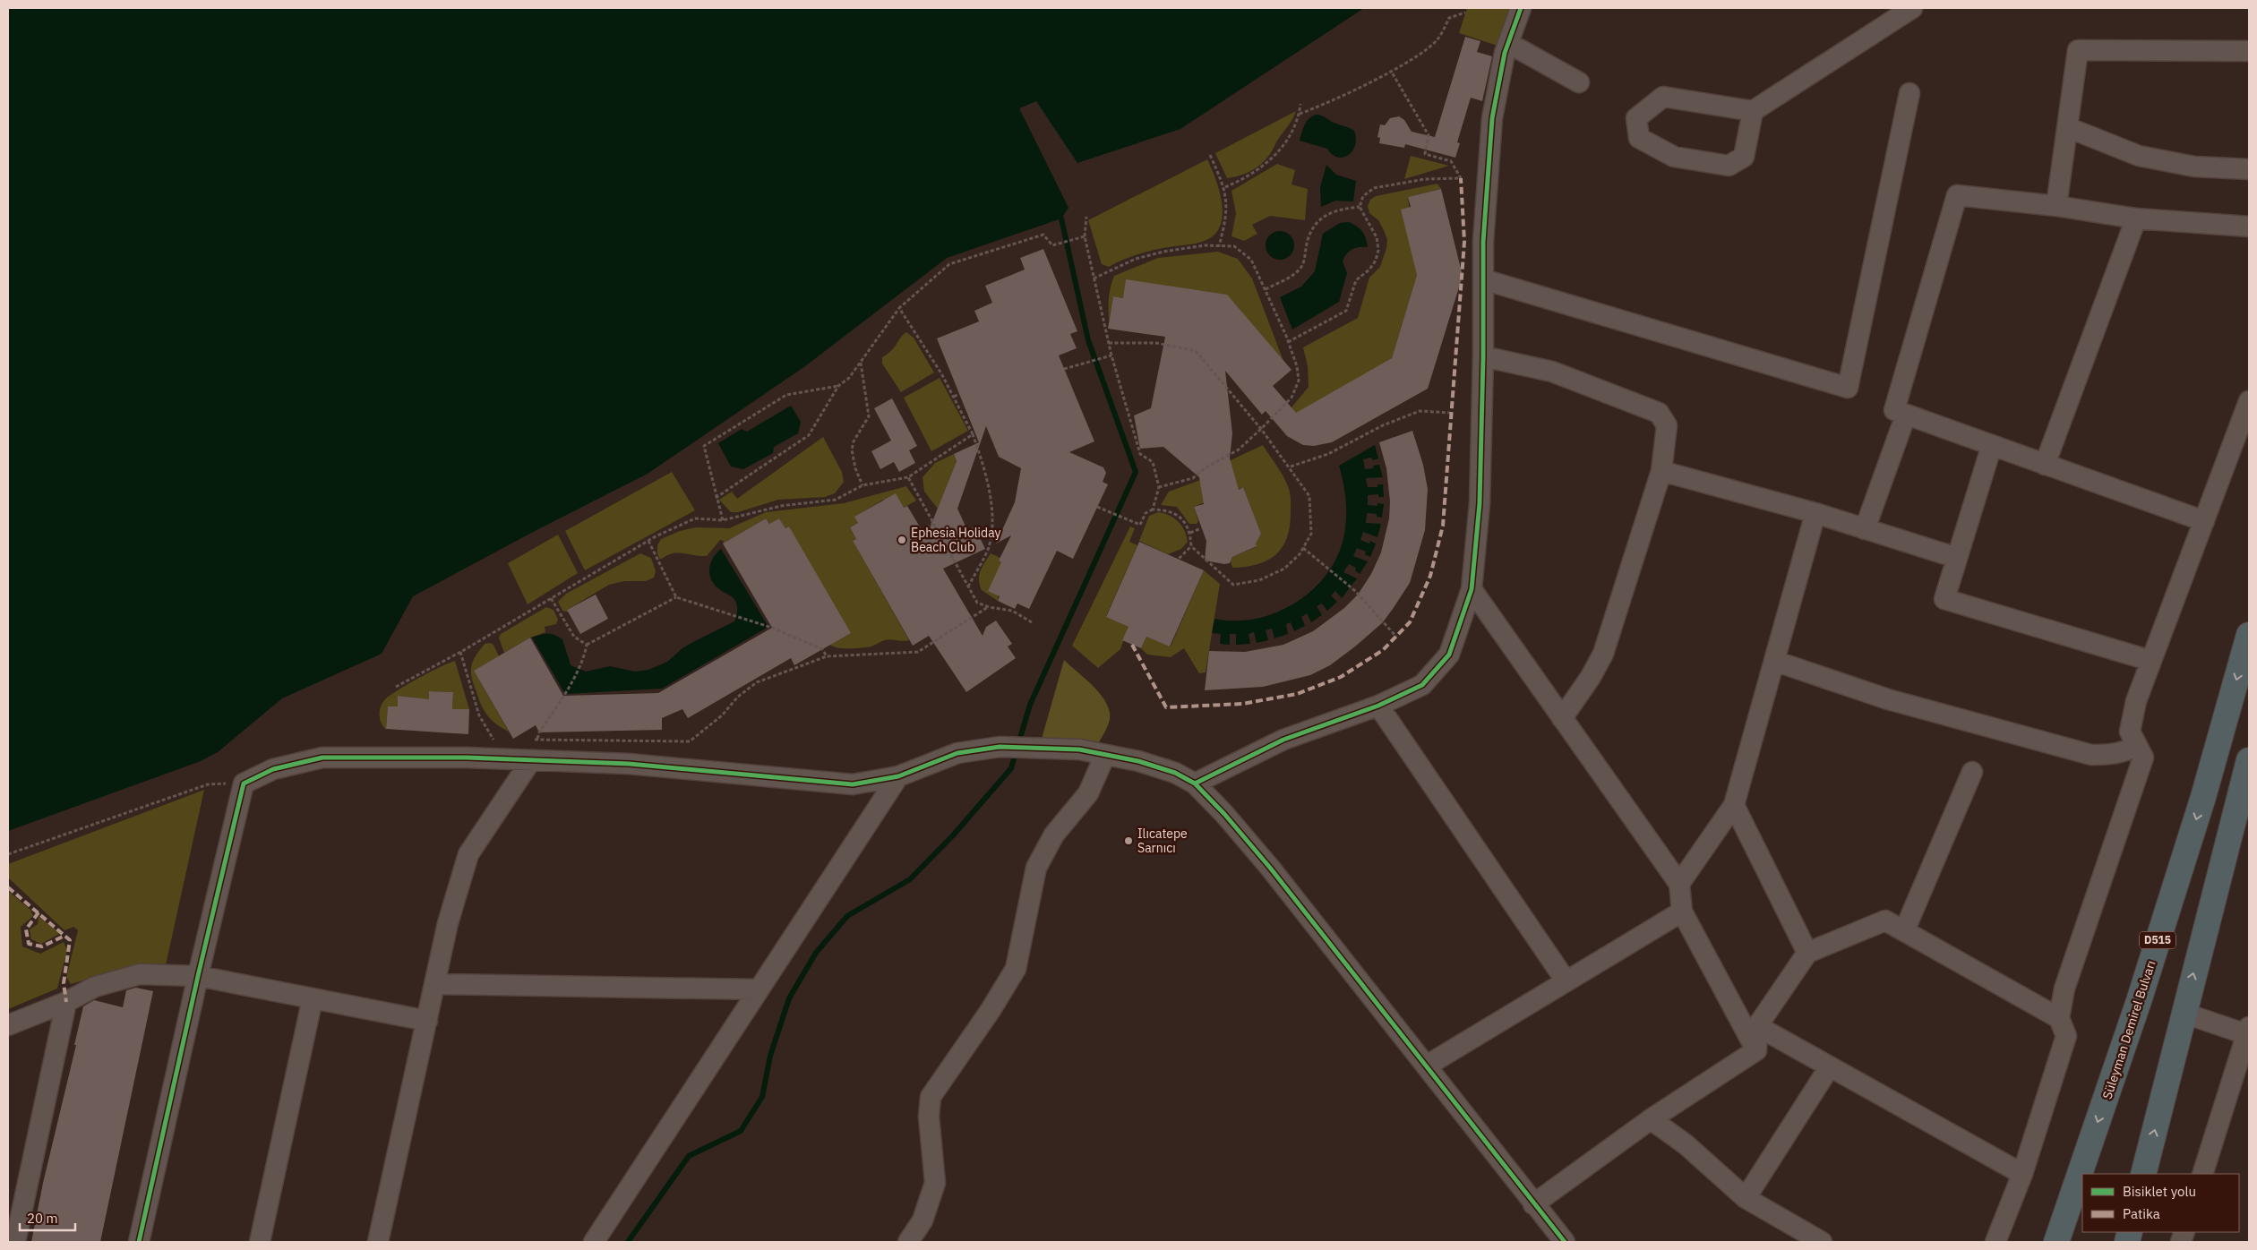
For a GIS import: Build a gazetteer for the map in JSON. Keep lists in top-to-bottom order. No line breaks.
{"streets":{"highway":["D515","Süleyman Demirel Bulvarı"]},"places":["Ephesia Holiday Beach Club","Ilıcatepe Sarnıcı"],"legend":["Bisiklet yolu","Patika"],"scale_bar":"20 m"}
